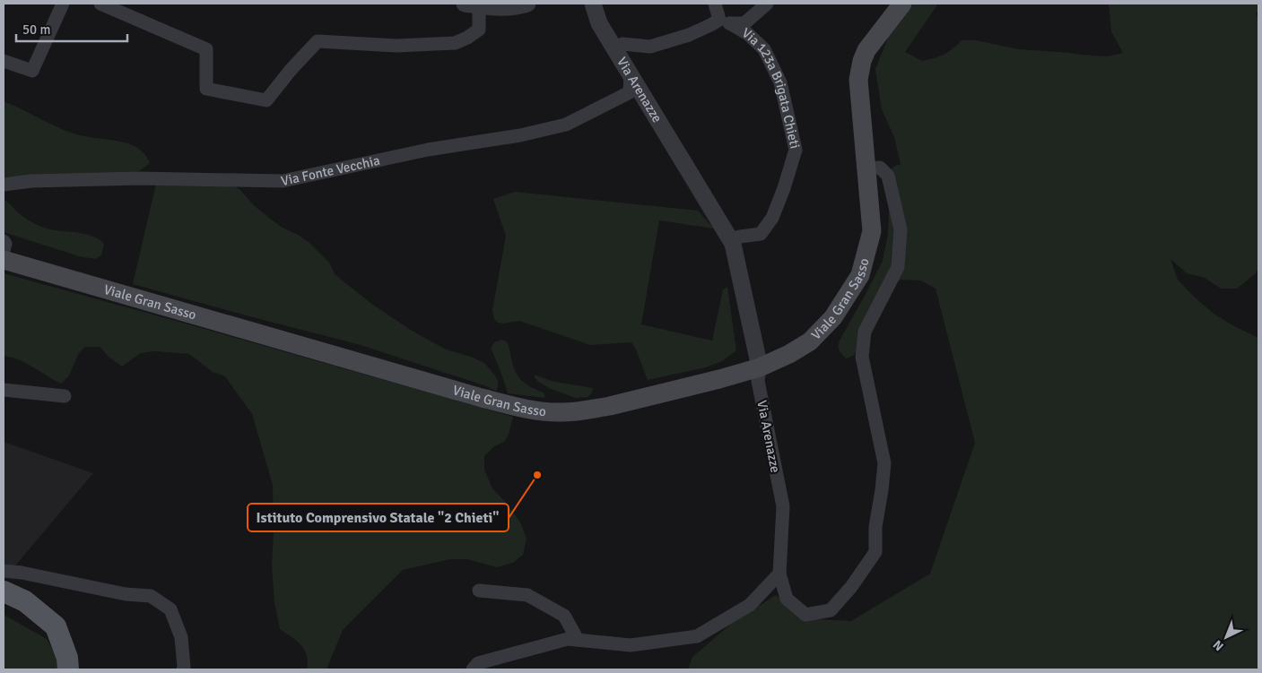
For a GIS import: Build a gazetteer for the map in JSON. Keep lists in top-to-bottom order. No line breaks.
{"streets":{"main road":["Viale Gran Sasso"],"street":["Via Arenazze","Via 123a Brigata Chieti","Via Fonte Vecchia"]},"crossings":[["Via Arenazze","Via 123a Brigata Chieti"],["Via Arenazze","Via Fonte Vecchia"],["Via Arenazze","Viale Gran Sasso"]],"places":["Istituto Comprensivo Statale \"2 Chieti\""],"scale_bar":"50 m","north":"bottom left"}
